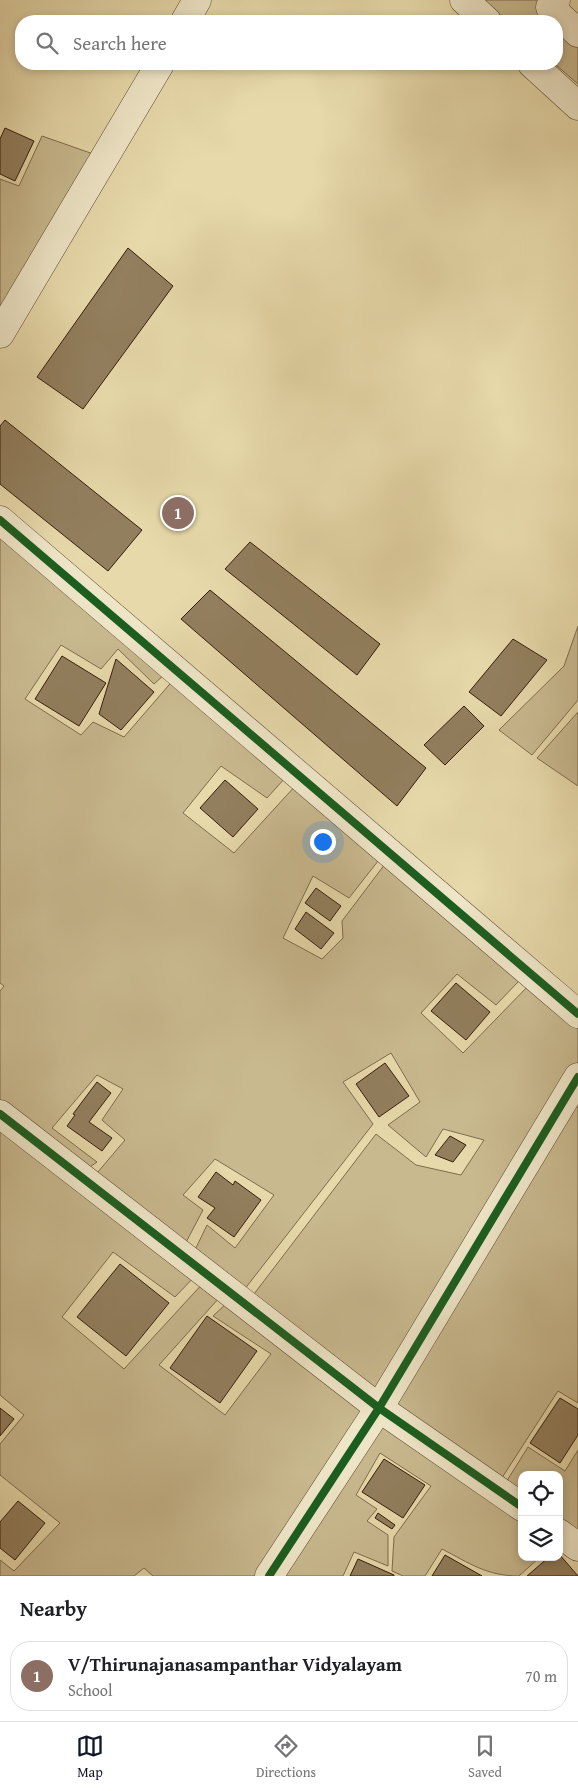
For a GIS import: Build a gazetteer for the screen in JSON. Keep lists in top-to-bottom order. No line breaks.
{"page":{"search":"Search here","pins":"1","heading":"Nearby","list":[{"mark":"1","name":"V/Thirunajanasampanthar Vidyalayam","note":"School","value":"70 m"}],"nav":["Map","Directions","Saved"]}}
